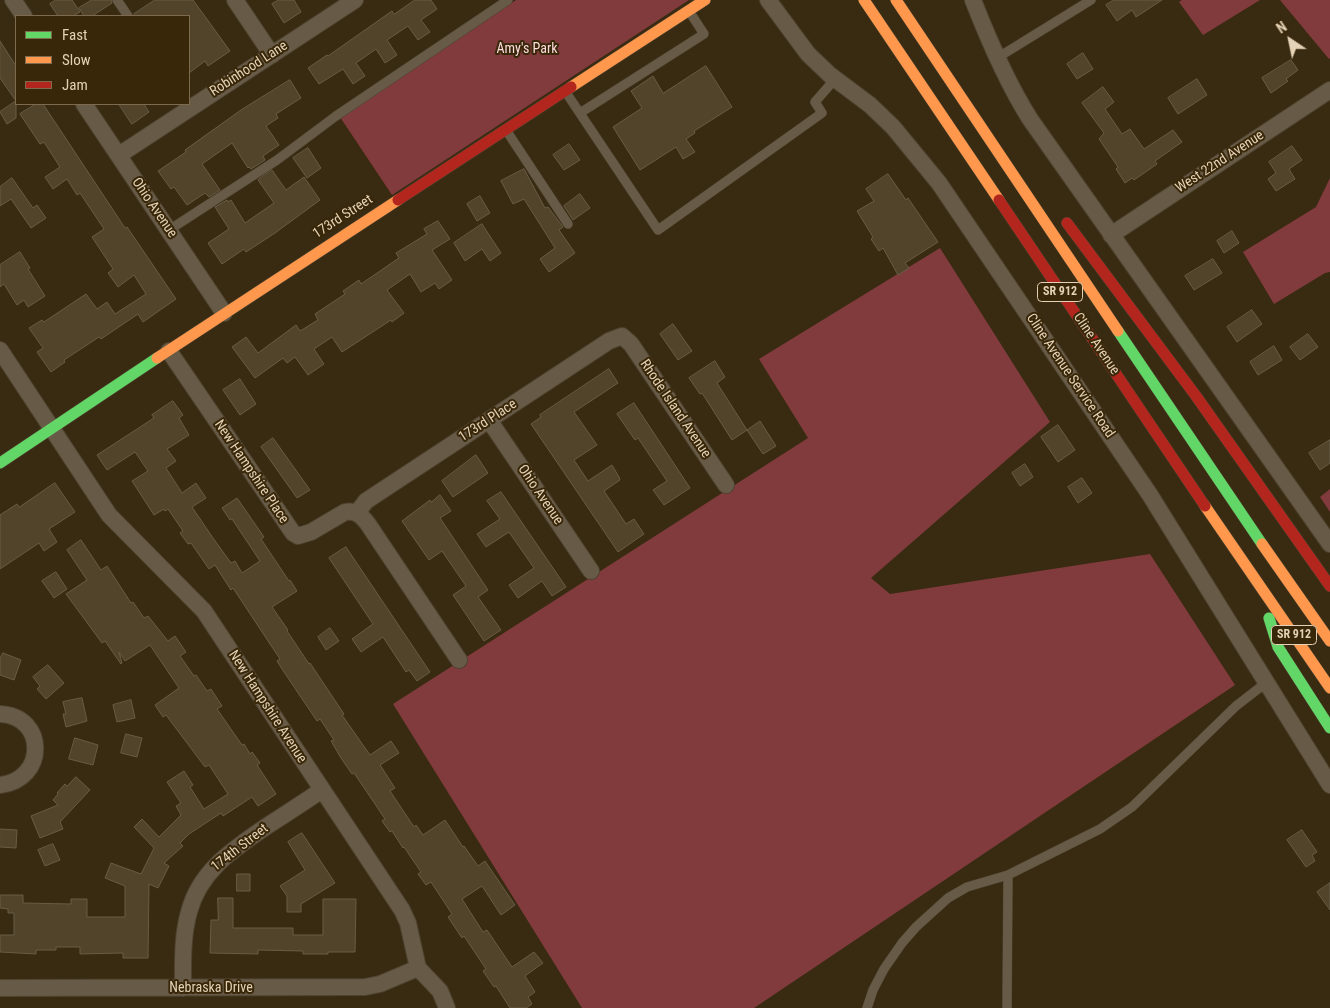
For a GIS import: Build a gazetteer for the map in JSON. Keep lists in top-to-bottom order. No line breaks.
{"streets":{"main road":["173rd Street","SR 912","Cline Avenue"],"street":["Robinhood Lane","West 22nd Avenue","Ohio Avenue","Cline Avenue Service Road","Rhode Island Avenue","173rd Place","New Hampshire Place","New Hampshire Avenue","174th Street","Nebraska Drive"]},"crossings":[["Robinhood Lane","Ohio Avenue"],["Ohio Avenue","173rd Street"],["Ohio Avenue","173rd Place"],["173rd Street","New Hampshire Place"],["173rd Street","New Hampshire Avenue"],["Rhode Island Avenue","173rd Place"],["173rd Place","New Hampshire Place"],["New Hampshire Avenue","174th Street"],["New Hampshire Avenue","Nebraska Drive"],["174th Street","Nebraska Drive"]],"parks":["Amy's Park"],"legend":["Fast","Slow","Jam"],"north":"top left"}
